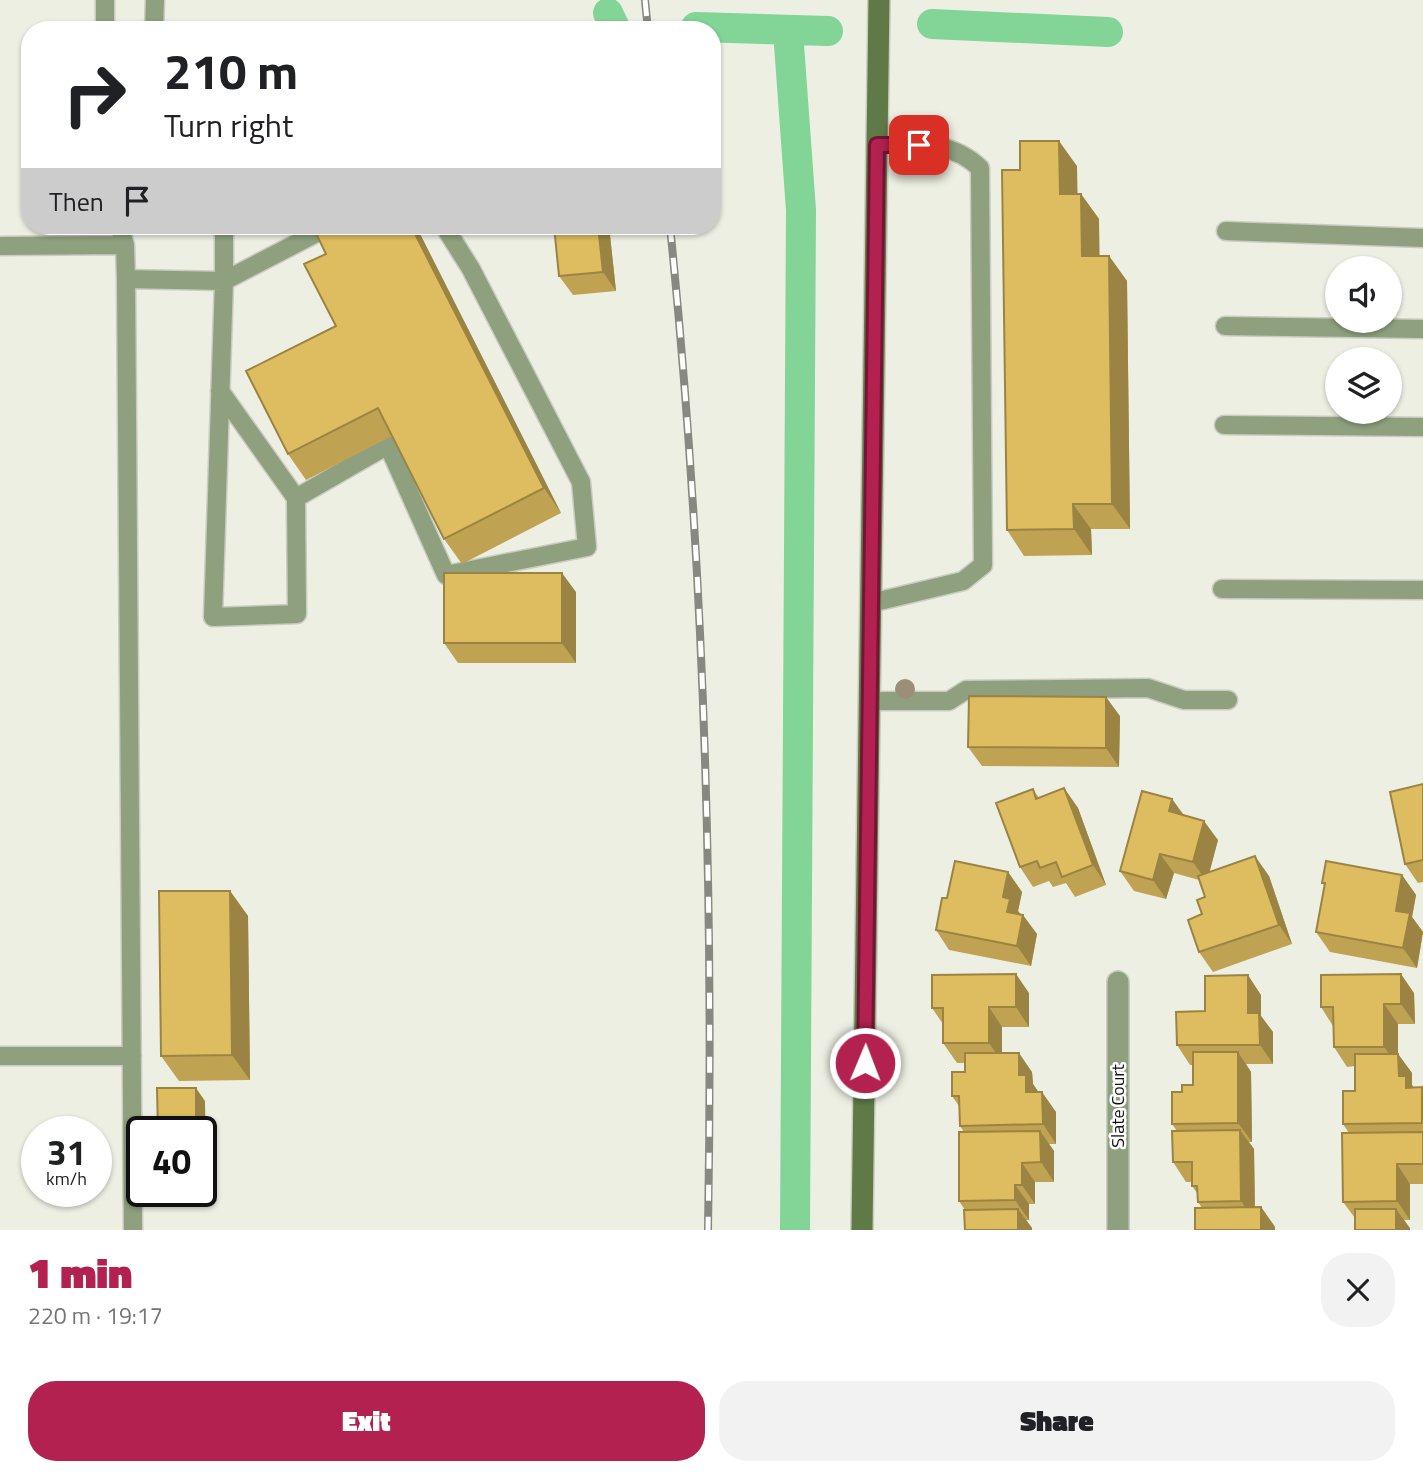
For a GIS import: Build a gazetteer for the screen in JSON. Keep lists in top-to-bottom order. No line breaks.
{"streets":{"street":["Slate Court"]},"page":{"turn":["210 m","Turn right"],"then":"Then","speed":"31 km/h","limit":"40","heading":["1 min","220 m · 19:17"],"buttons":["Exit","Share"]}}
